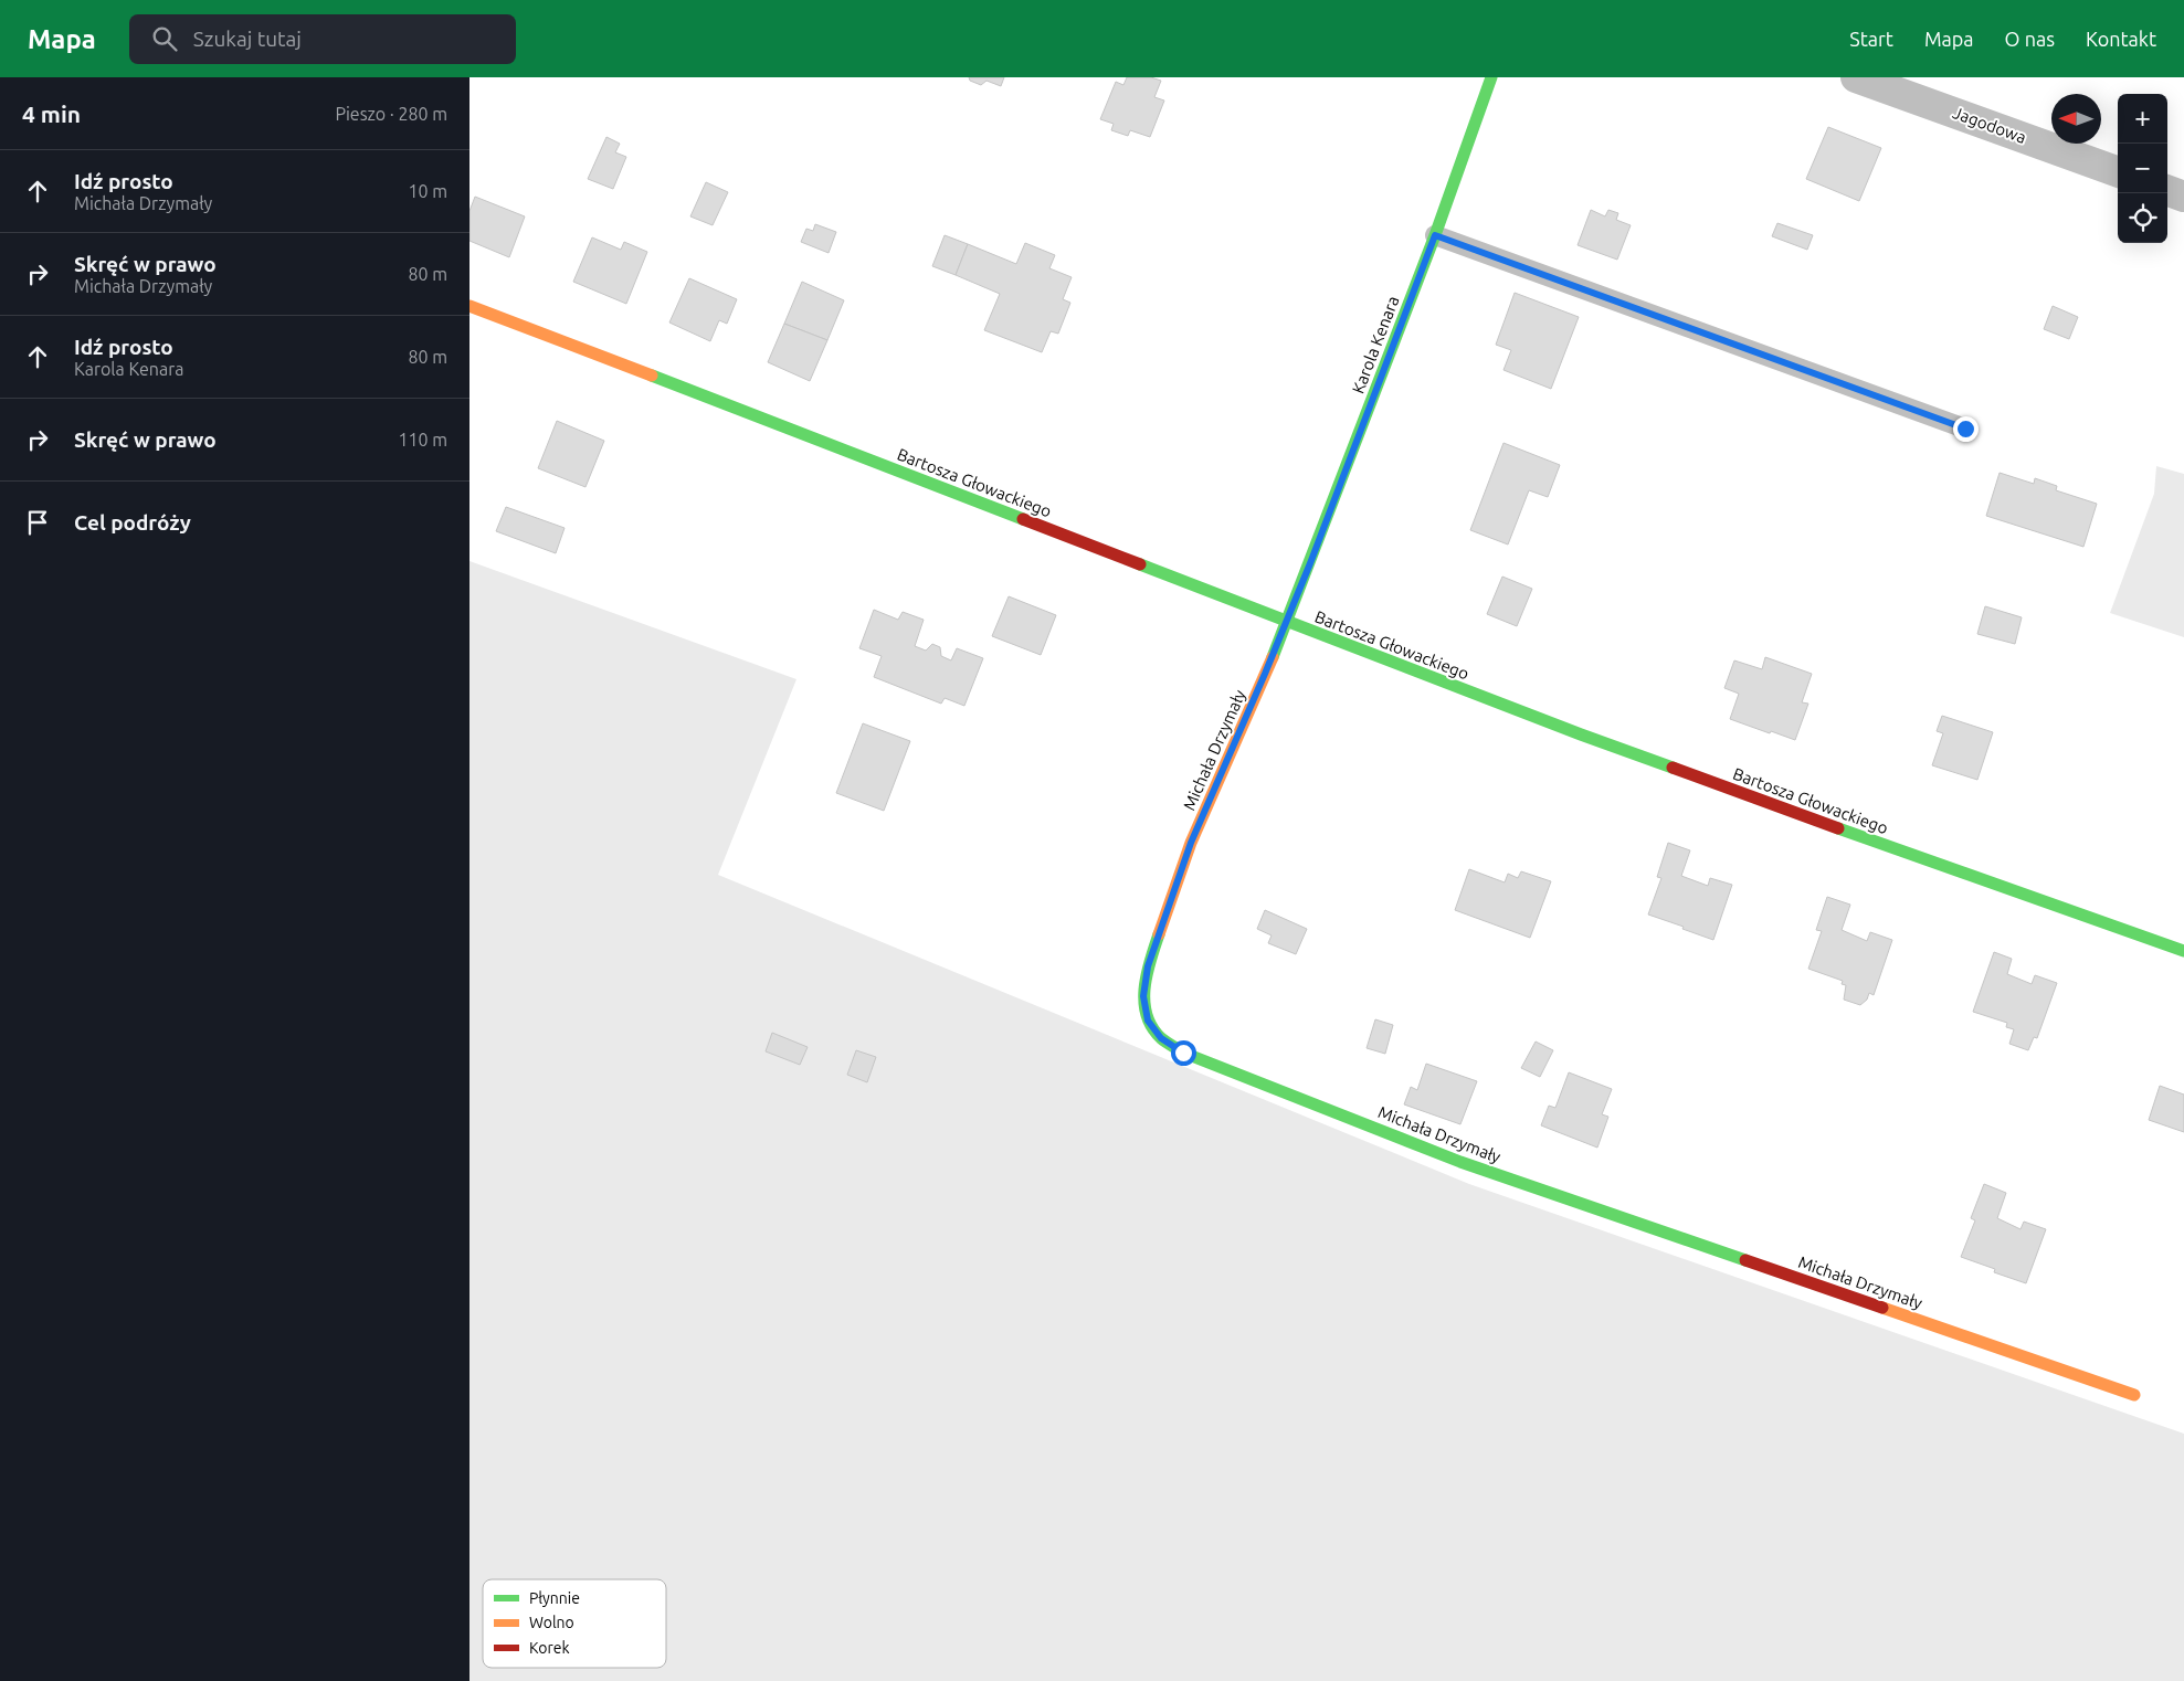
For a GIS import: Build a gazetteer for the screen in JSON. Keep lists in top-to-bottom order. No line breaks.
{"streets":{"street":["Jagodowa","Karola Kenara","Bartosza Głowackiego","Michała Drzymały"]},"crossings":[["Karola Kenara","Bartosza Głowackiego"],["Karola Kenara","Michała Drzymały"],["Bartosza Głowackiego","Michała Drzymały"]],"legend":["Płynnie","Wolno","Korek"],"north":"left","page":{"header":"Mapa","search":"Szukaj tutaj","nav":["Start","Mapa","O nas","Kontakt"],"heading":["4 min","Pieszo · 280 m"],"map_buttons":["+","−"],"list":[["Idź prosto","Michała Drzymały","10 m"],["Skręć w prawo","Michała Drzymały","80 m"],["Idź prosto","Karola Kenara","80 m"],["Skręć w prawo","110 m"],"Cel podróży"]}}
